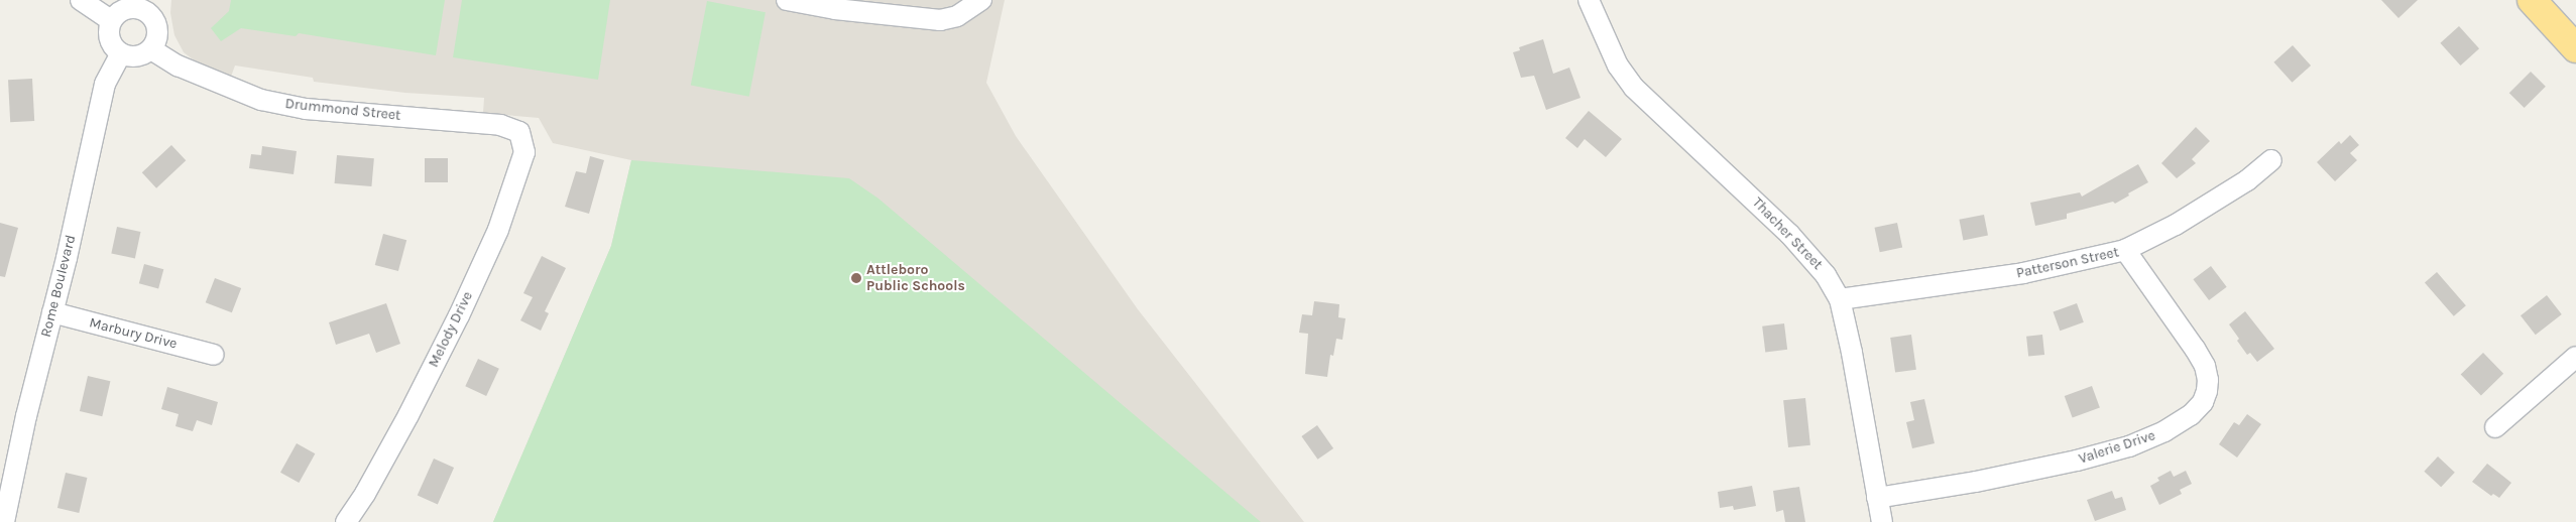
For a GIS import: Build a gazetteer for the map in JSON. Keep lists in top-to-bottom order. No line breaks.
{"streets":{"street":["Drummond Street","Thacher Street","Patterson Street","Rome Boulevard","Melody Drive","Marbury Drive","Valerie Drive"]},"crossings":[["Drummond Street","Rome Boulevard"],["Drummond Street","Melody Drive"],["Thacher Street","Patterson Street"],["Thacher Street","Valerie Drive"],["Patterson Street","Valerie Drive"],["Rome Boulevard","Marbury Drive"]],"places":["Attleboro Public Schools"]}
